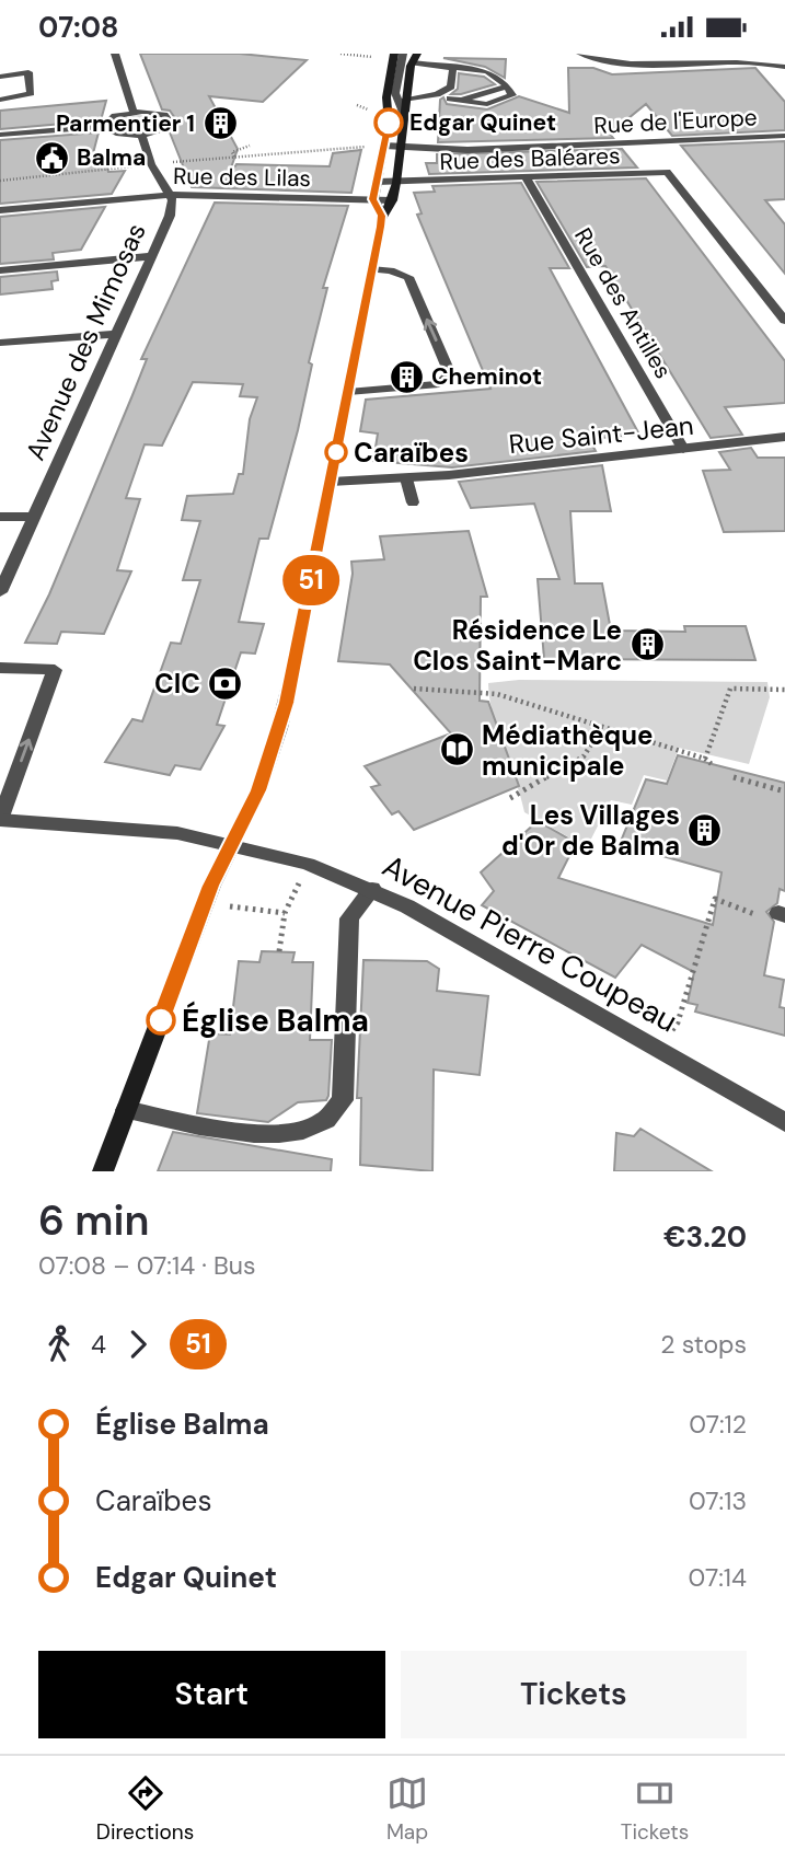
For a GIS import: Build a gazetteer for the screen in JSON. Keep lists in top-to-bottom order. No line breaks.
{"streets":{"street":["Rue de l'Europe","Rue des Baléares","Rue des Lilas","Rue des Antilles","Avenue des Mimosas","Rue Saint-Jean","Avenue Pierre Coupeau"]},"crossings":[["Rue des Baléares","Rue des Antilles"],["Rue des Lilas","Avenue des Mimosas"],["Rue des Antilles","Rue Saint-Jean"]],"places":{"other":["Edgar Quinet","Caraïbes","Église Balma"],"building":["Parmentier 1","Cheminot","Résidence Le Clos Saint-Marc","Les Villages d'Or de Balma"],"public building":["Balma"],"bank":["CIC"],"library":["Médiathèque municipale"]},"lines":["bus line 51"],"page":{"status":"07:08","on_map":"51","heading":["6 min","07:08 – 07:14 · Bus","€3.20"],"legs":["4","51","2 stops"],"list":[{"name":"Église Balma","value":"07:12"},{"name":"Caraïbes","value":"07:13"},{"name":"Edgar Quinet","value":"07:14"}],"buttons":["Start","Tickets"],"tabs":["Directions","Map","Tickets"]}}
